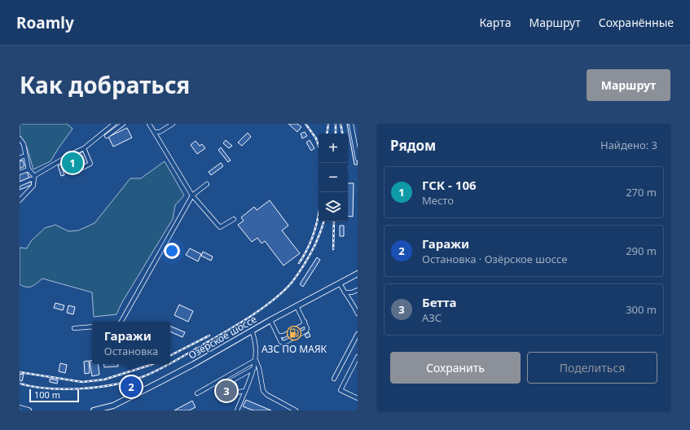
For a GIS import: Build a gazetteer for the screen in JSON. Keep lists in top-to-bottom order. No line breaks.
{"streets":{"main road":["Озёрское шоссе"]},"places":{"fuel station":["АЗС ПО МАЯК"]},"scale_bar":"100 m","page":{"header":"Roamly","nav":["Карта","Маршрут","Сохранённые"],"title":"Как добраться","buttons":["Маршрут",["Сохранить","Поделиться"]],"heading":["Рядом","Найдено: 3"],"map_buttons":["+","−"],"pins":["1","2","3"],"list":[{"mark":"1","name":"ГСК - 106","note":"Место","value":"270 m"},{"mark":"2","name":"Гаражи","note":"Остановка · Озёрское шоссе","value":"290 m"},{"mark":"3","name":"Бетта","note":"АЗС","value":"300 m"}],"popup":["Гаражи","Остановка"],"scale":"100 m"}}
